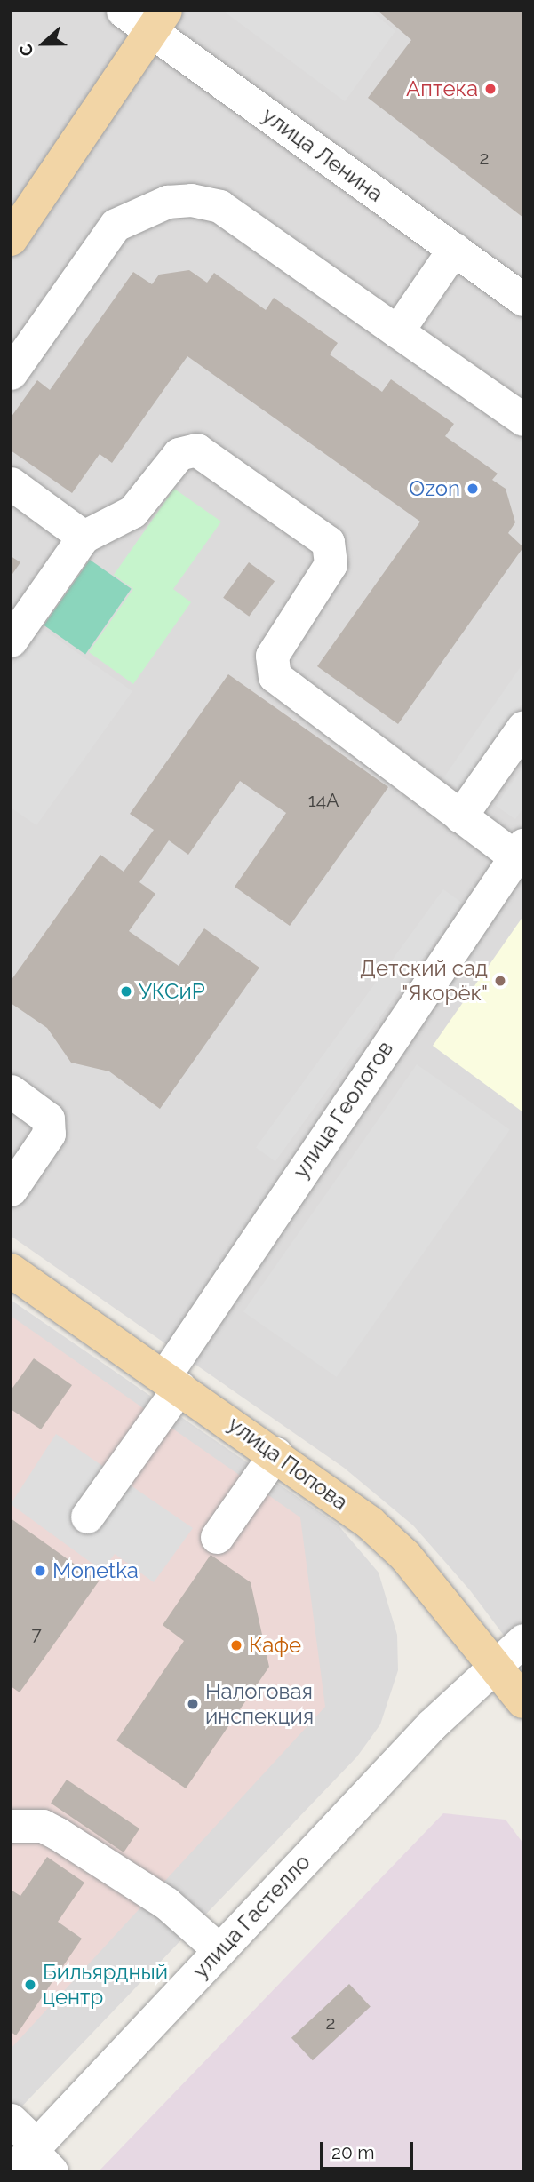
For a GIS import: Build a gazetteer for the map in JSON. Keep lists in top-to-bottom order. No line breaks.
{"streets":{"main road":["улица Попова"],"street":["улица Ленина","улица Геологов","улица Гастелло"]},"crossings":[["улица Геологов","улица Попова"],["улица Попова","улица Гастелло"]],"places":["Аптека","Ozon","Детский сад \"Якорёк\"","УКСиР","Monetka","Кафе","Налоговая инспекция","Бильярдный центр"],"house_numbers":["2","14А","7","2"],"scale_bar":"20 m","north":"left"}
